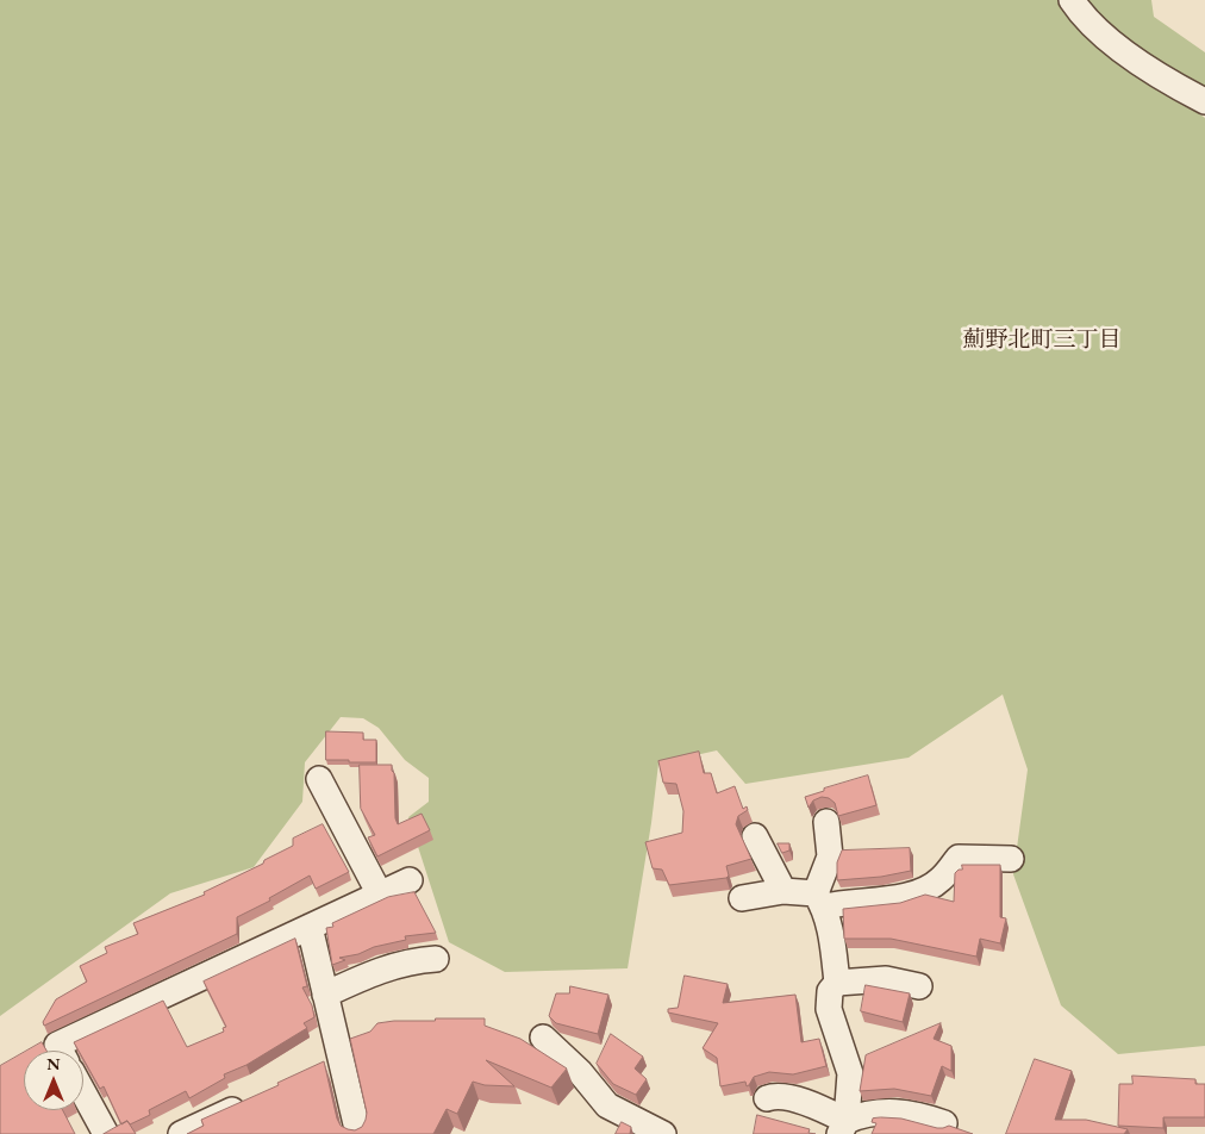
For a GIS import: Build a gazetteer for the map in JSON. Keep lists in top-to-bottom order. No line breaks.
{"districts":["薊野北町三丁目"],"north":"top"}
